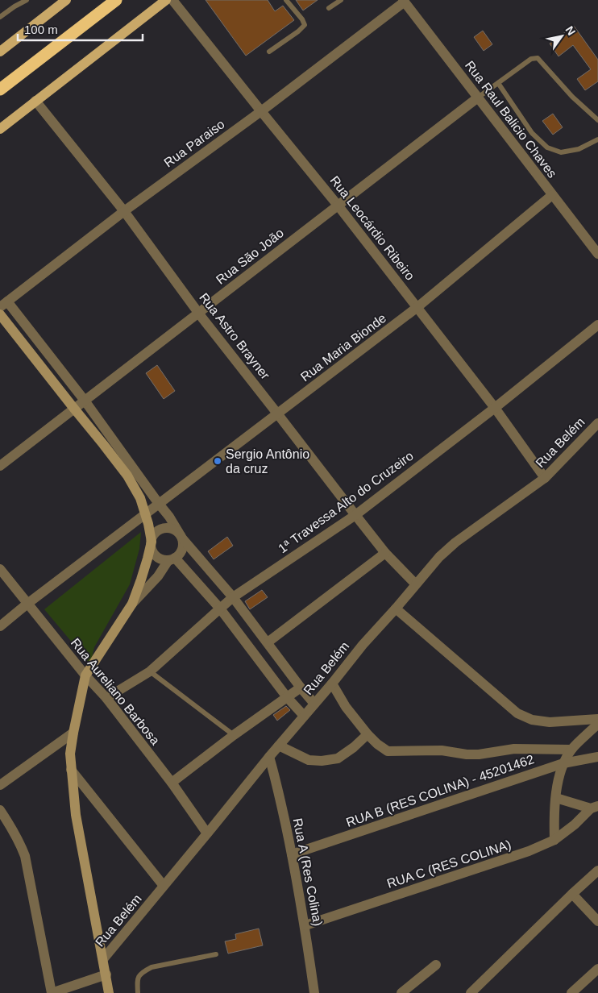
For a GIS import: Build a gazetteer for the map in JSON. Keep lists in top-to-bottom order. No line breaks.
{"streets":{"street":["Rua Raul Balicio Chaves","Rua Paraiso","Rua Leocárdio Ribeiro","Rua São João","Rua Astro Brayner","Rua Maria Bionde","Rua Belém","1ª Travessa Alto do Cruzeiro","Rua Aureliano Barbosa","RUA B (RES COLINA) - 45201462","RUA C (RES COLINA)","Rua A (Res Colina)"]},"crossings":[["Rua Raul Balicio Chaves","Rua Paraiso"],["Rua Raul Balicio Chaves","Rua São João"],["Rua Raul Balicio Chaves","Rua Maria Bionde"],["Rua Paraiso","Rua Leocárdio Ribeiro"],["Rua Paraiso","Rua Astro Brayner"],["Rua Leocárdio Ribeiro","Rua São João"],["Rua Leocárdio Ribeiro","Rua Maria Bionde"],["Rua Leocárdio Ribeiro","Rua Belém"],["Rua Leocárdio Ribeiro","1ª Travessa Alto do Cruzeiro"],["Rua São João","Rua Astro Brayner"],["Rua Astro Brayner","Rua Maria Bionde"],["Rua Astro Brayner","Rua Belém"],["Rua Astro Brayner","1ª Travessa Alto do Cruzeiro"],["Rua Maria Bionde","Rua Aureliano Barbosa"],["Rua Belém","Rua Aureliano Barbosa"],["Rua Belém","Rua A (Res Colina)"],["1ª Travessa Alto do Cruzeiro","Rua Aureliano Barbosa"],["RUA B (RES COLINA) - 45201462","Rua A (Res Colina)"],["RUA C (RES COLINA)","Rua A (Res Colina)"]],"places":["Sergio Antônio da cruz"],"scale_bar":"100 m","north":"top right"}
